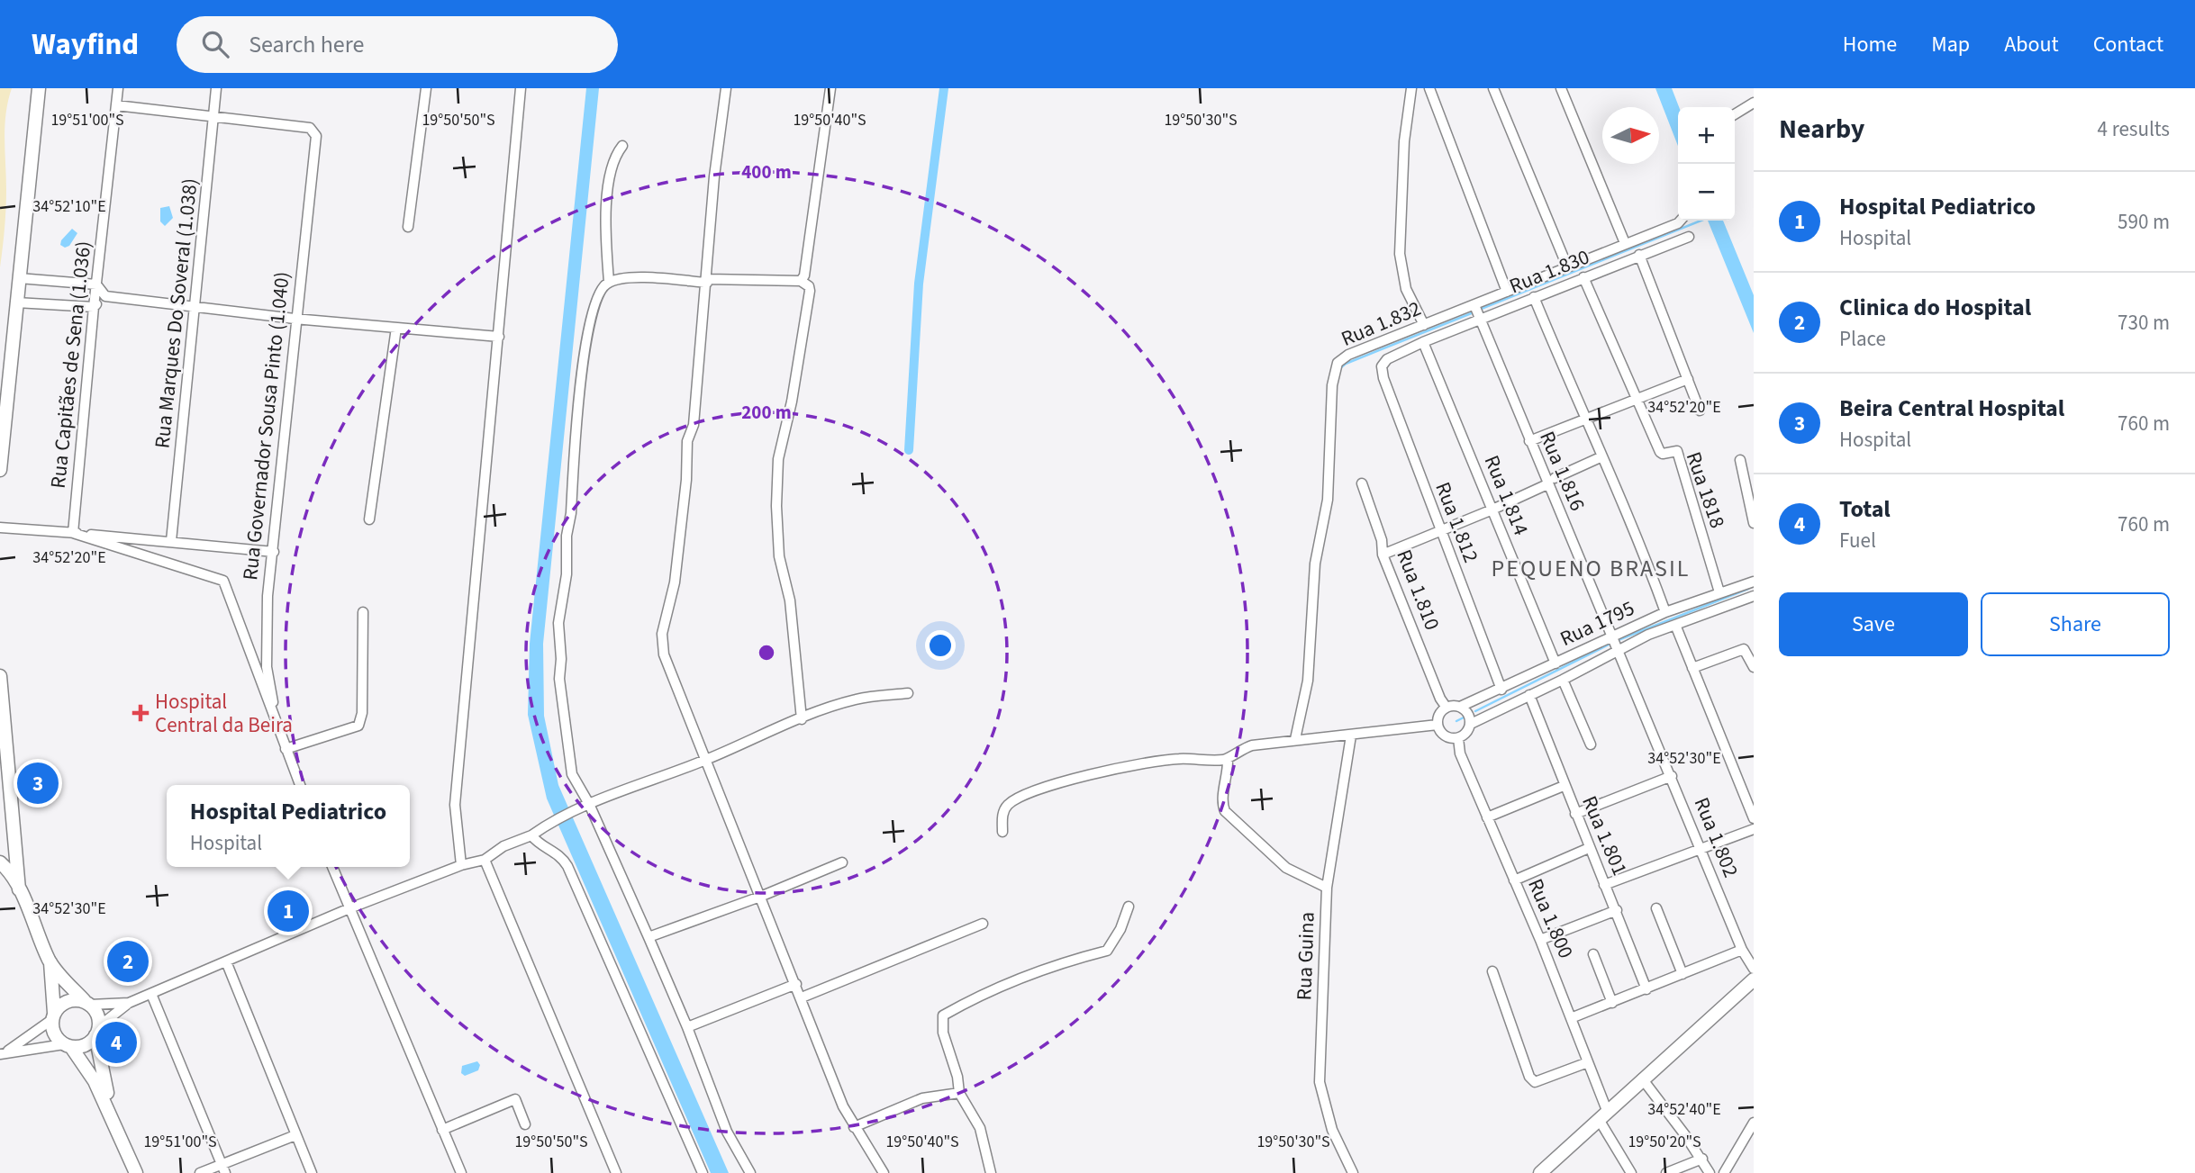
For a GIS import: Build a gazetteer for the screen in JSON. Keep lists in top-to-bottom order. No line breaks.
{"streets":{"street":["Rua 1.830","Rua Marques Do Soveral (1.038)","Rua 1.832","Rua Capitães de Sena (1.036)","Rua Governador Sousa Pinto (1.040)","Rua 1.816","Rua 1818","Rua 1.814","Rua 1.812","Rua 1.810","Rua 1795","Rua 1.801","Rua 1.802","Rua 1.800","Rua Guina"]},"crossings":[["Rua 1.830","Rua 1.816"],["Rua 1.830","Rua 1818"],["Rua 1.830","Rua 1.814"],["Rua 1.830","Rua 1.812"],["Rua Marques Do Soveral (1.038)","Rua Governador Sousa Pinto (1.040)"],["Rua 1.832","Rua 1.816"],["Rua 1.816","Rua 1795"],["Rua 1.816","Rua 1.802"],["Rua 1818","Rua 1795"],["Rua 1.814","Rua 1795"],["Rua 1.812","Rua 1795"],["Rua 1.810","Rua 1795"],["Rua 1.810","Rua 1.800"],["Rua 1795","Rua 1.800"]],"districts":["PEQUENO BRASIL"],"places":{"health":["Hospital Central da Beira"]},"north":"right","page":{"header":"Wayfind","search":"Search here","nav":["Home","Map","About","Contact"],"heading":["Nearby","4 results"],"map_buttons":["+","−"],"list":[{"mark":"1","name":"Hospital Pediatrico","note":"Hospital","value":"590 m"},{"mark":"2","name":"Clinica do Hospital","note":"Place","value":"730 m"},{"mark":"3","name":"Beira Central Hospital","note":"Hospital","value":"760 m"},{"mark":"4","name":"Total","note":"Fuel","value":"760 m"}],"buttons":["Save","Share"],"pins":["3","1","2","4"],"popup":["Hospital Pediatrico","Hospital"]},"coordinates":["19°51'00\"S","19°50'50\"S","19°50'40\"S","19°50'30\"S","34°52'10\"E","34°52'20\"E","34°52'30\"E","34°52'40\"E","19°50'20\"S"],"rings":["400 m","200 m"]}
